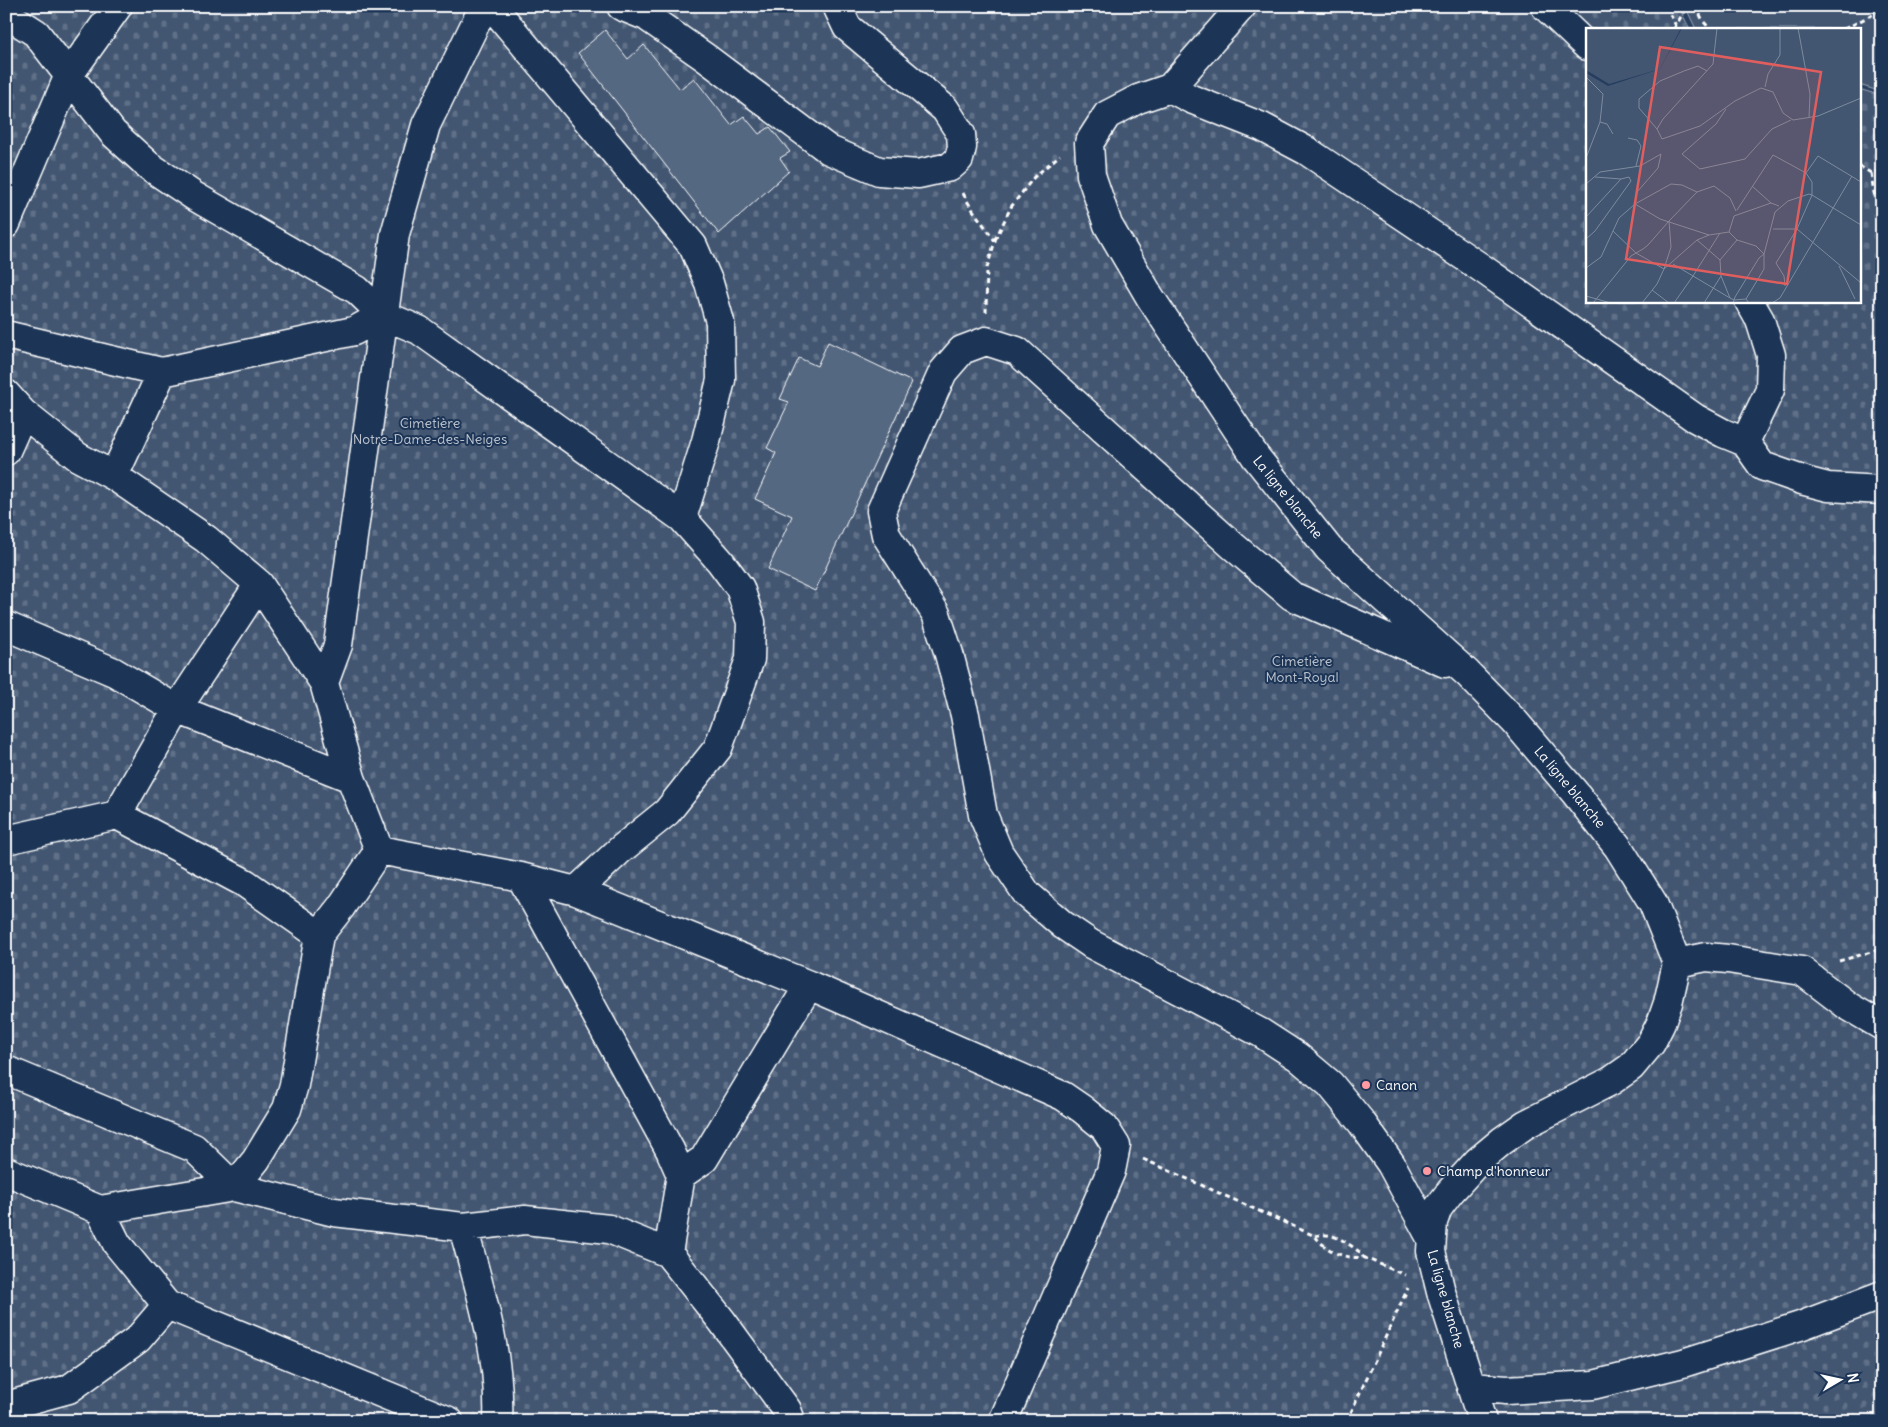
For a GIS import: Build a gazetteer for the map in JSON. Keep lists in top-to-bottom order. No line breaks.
{"streets":{"lane":["La ligne blanche"]},"parks":["Cimetière Notre-Dame-des-Neiges","Cimetière Mont-Royal"],"places":["Canon","Champ d'honneur"],"north":"right"}
